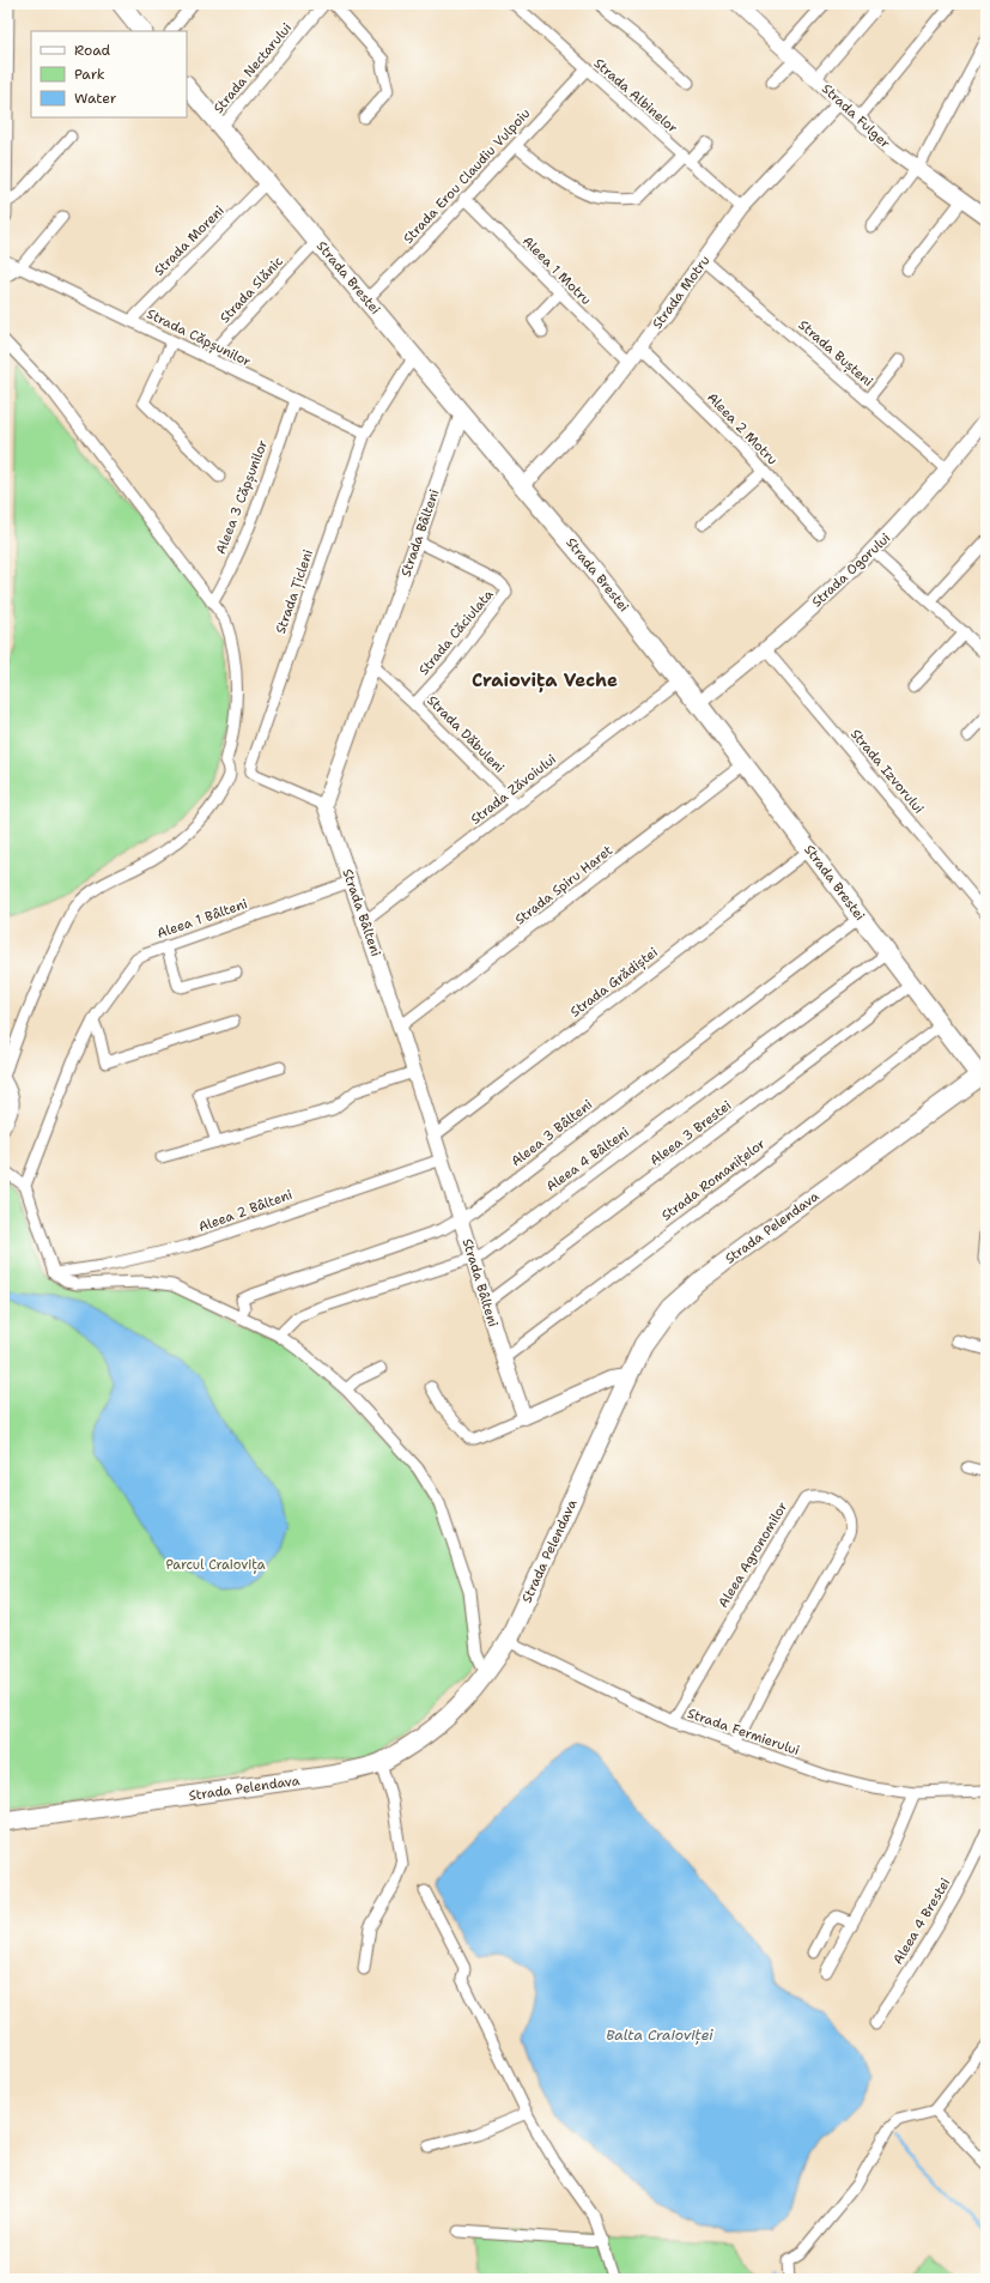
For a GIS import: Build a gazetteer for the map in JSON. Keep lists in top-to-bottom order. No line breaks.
{"streets":{"main road":["Strada Brestei","Strada Pelendava"],"street":["Strada Nectarului","Strada Albinelor","Strada Fulger","Strada Erou Claudiu Vulpoiu","Strada Moreni","Aleea 1 Motru","Strada Slănic","Strada Motru","Strada Căpșunilor","Strada Bușteni","Aleea 2 Motru","Aleea 3 Căpșunilor","Strada Bâlteni","Strada Ogorului","Strada Țicleni","Strada Căciulata","Strada Dăbuleni","Strada Izvorului","Strada Zăvoiului","Strada Spiru Haret","Aleea 1 Bâlteni","Strada Grădiștei","Aleea 3 Bâlteni","Aleea 3 Brestei","Aleea 4 Bâlteni","Strada Romanițelor","Aleea 2 Bâlteni","Aleea Agronomilor","Strada Fermierului","Aleea 4 Brestei"]},"crossings":[["Strada Nectarului","Strada Brestei"],["Strada Albinelor","Strada Erou Claudiu Vulpoiu"],["Strada Albinelor","Strada Motru"],["Strada Fulger","Strada Motru"],["Strada Erou Claudiu Vulpoiu","Aleea 1 Motru"],["Strada Erou Claudiu Vulpoiu","Strada Brestei"],["Strada Moreni","Strada Brestei"],["Strada Moreni","Strada Căpșunilor"],["Aleea 1 Motru","Strada Motru"],["Strada Brestei","Strada Slănic"],["Strada Brestei","Strada Motru"],["Strada Brestei","Strada Bâlteni"],["Strada Brestei","Strada Ogorului"],["Strada Brestei","Strada Țicleni"],["Strada Brestei","Strada Zăvoiului"],["Strada Brestei","Strada Spiru Haret"],["Strada Brestei","Strada Grădiștei"],["Strada Brestei","Aleea 3 Bâlteni"],["Strada Brestei","Aleea 3 Brestei"],["Strada Brestei","Aleea 4 Bâlteni"],["Strada Brestei","Strada Romanițelor"],["Strada Brestei","Strada Pelendava"],["Strada Slănic","Strada Căpșunilor"],["Strada Motru","Strada Bușteni"],["Strada Motru","Aleea 2 Motru"],["Strada Căpșunilor","Aleea 3 Căpșunilor"],["Strada Căpșunilor","Strada Țicleni"],["Strada Bușteni","Strada Ogorului"],["Strada Bâlteni","Strada Căciulata"],["Strada Bâlteni","Strada Dăbuleni"],["Strada Bâlteni","Strada Zăvoiului"],["Strada Bâlteni","Strada Spiru Haret"],["Strada Bâlteni","Aleea 1 Bâlteni"],["Strada Bâlteni","Strada Grădiștei"],["Strada Bâlteni","Aleea 3 Bâlteni"],["Strada Bâlteni","Aleea 3 Brestei"],["Strada Bâlteni","Aleea 4 Bâlteni"],["Strada Bâlteni","Strada Romanițelor"],["Strada Bâlteni","Aleea 2 Bâlteni"],["Strada Ogorului","Strada Izvorului"],["Strada Căciulata","Strada Dăbuleni"],["Strada Dăbuleni","Strada Zăvoiului"],["Strada Pelendava","Strada Fermierului"],["Aleea Agronomilor","Strada Fermierului"]],"districts":["Craiovița Veche"],"water":["Balta Craioviței"],"parks":["Parcul Craiovița"],"legend":["Road","Park","Water"]}
